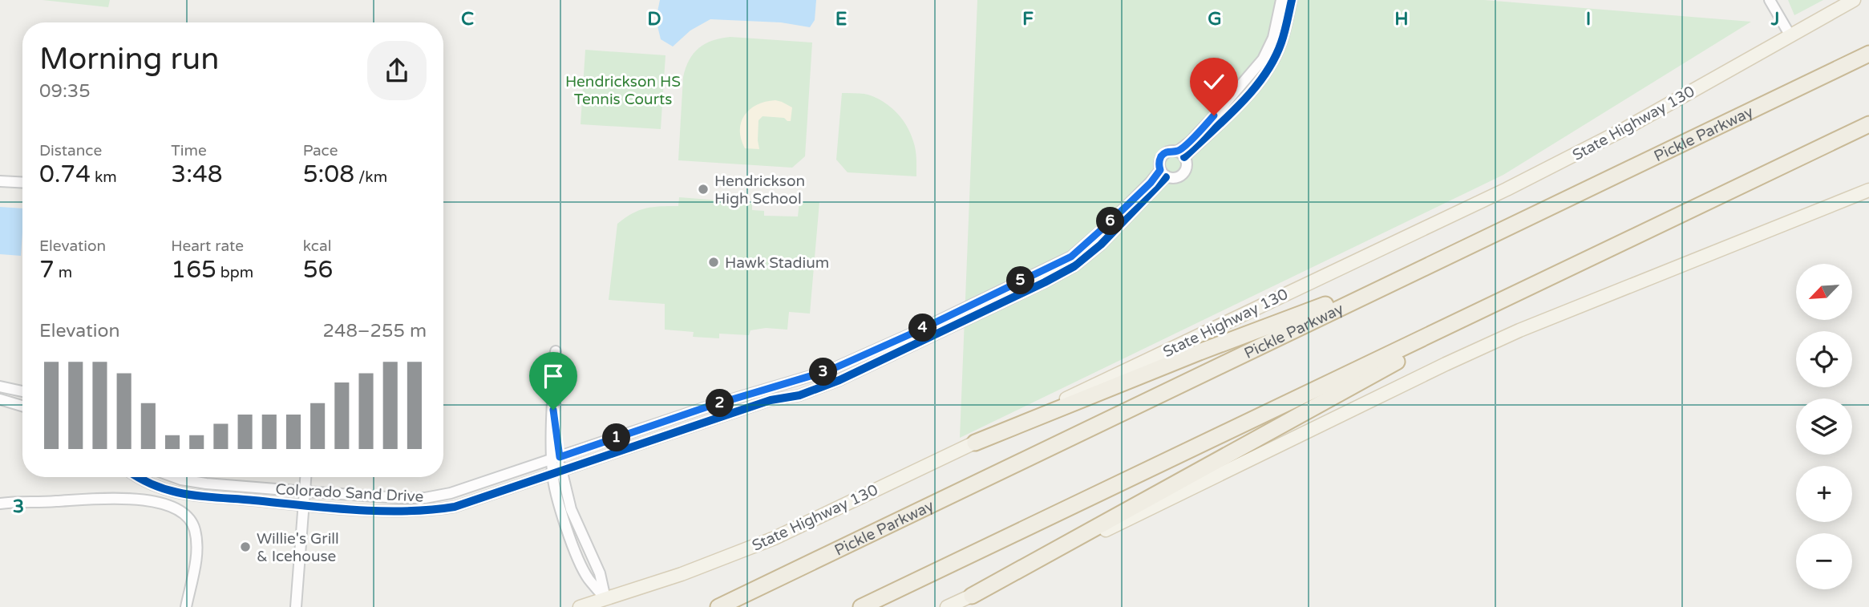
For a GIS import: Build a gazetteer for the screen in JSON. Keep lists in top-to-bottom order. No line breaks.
{"streets":{"highway":["Pickle Parkway"],"main road":["State Highway 130"],"street":["Colorado Sand Drive"]},"parks":["Hendrickson HS Tennis Courts"],"places":["Hendrickson High School","Hawk Stadium","Willie's Grill & Icehouse"],"north":"bottom left","page":{"heading":["Morning run","09:35"],"stats":[["Distance","0.74 km"],["Time","3:48"],["Pace","5:08 /km"],["Elevation","7 m"],["Heart rate","165 bpm"],["kcal","56"]],"pins":["6","5","4","3","2","1"],"map_buttons":["+","−"],"chart":["Elevation","248–255 m"]},"grid":{"columns":["C","D","E","F","G","H","I","J"],"rows":["3"]}}
